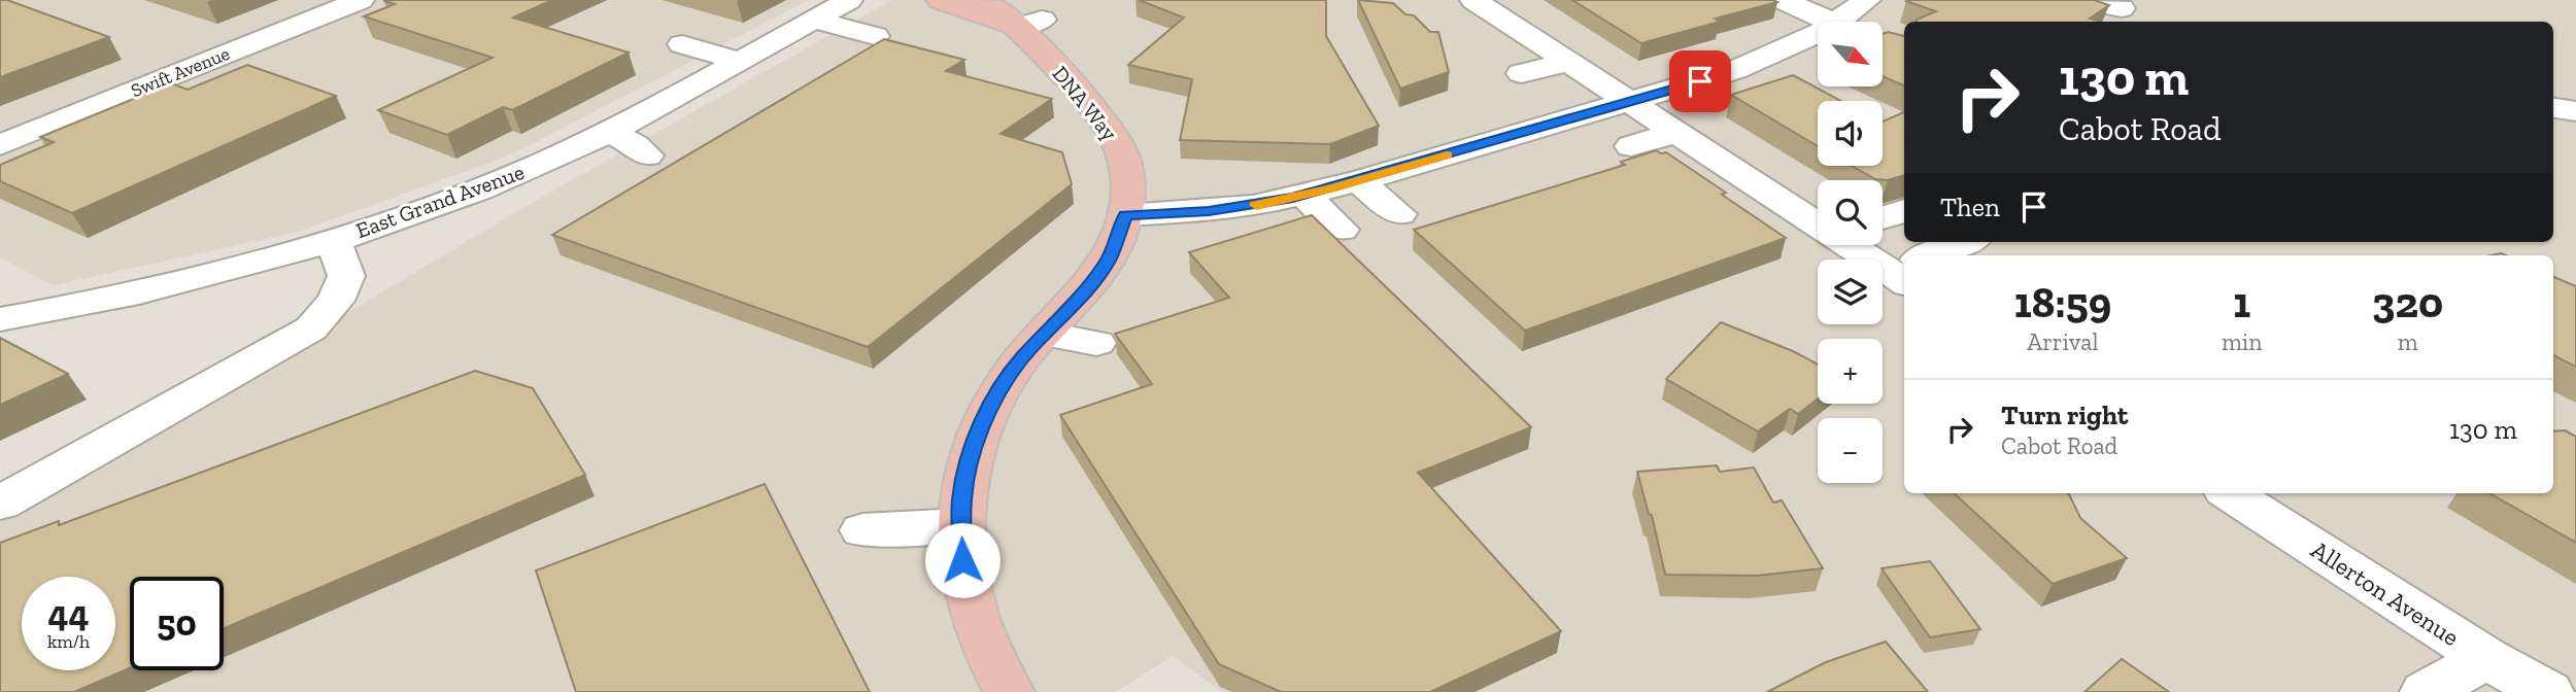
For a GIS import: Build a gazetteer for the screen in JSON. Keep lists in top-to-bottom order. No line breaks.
{"streets":{"main road":["DNA Way"],"street":["Swift Avenue","East Grand Avenue","Allerton Avenue"]},"north":"bottom right","page":{"map_buttons":["+","−"],"turn":["130 m","Cabot Road"],"then":"Then","eta":["18:59","Arrival","1","min","320","m"],"list":[{"name":"Turn right","note":"Cabot Road","value":"130 m"}],"speed":"44 km/h","limit":"50"}}
